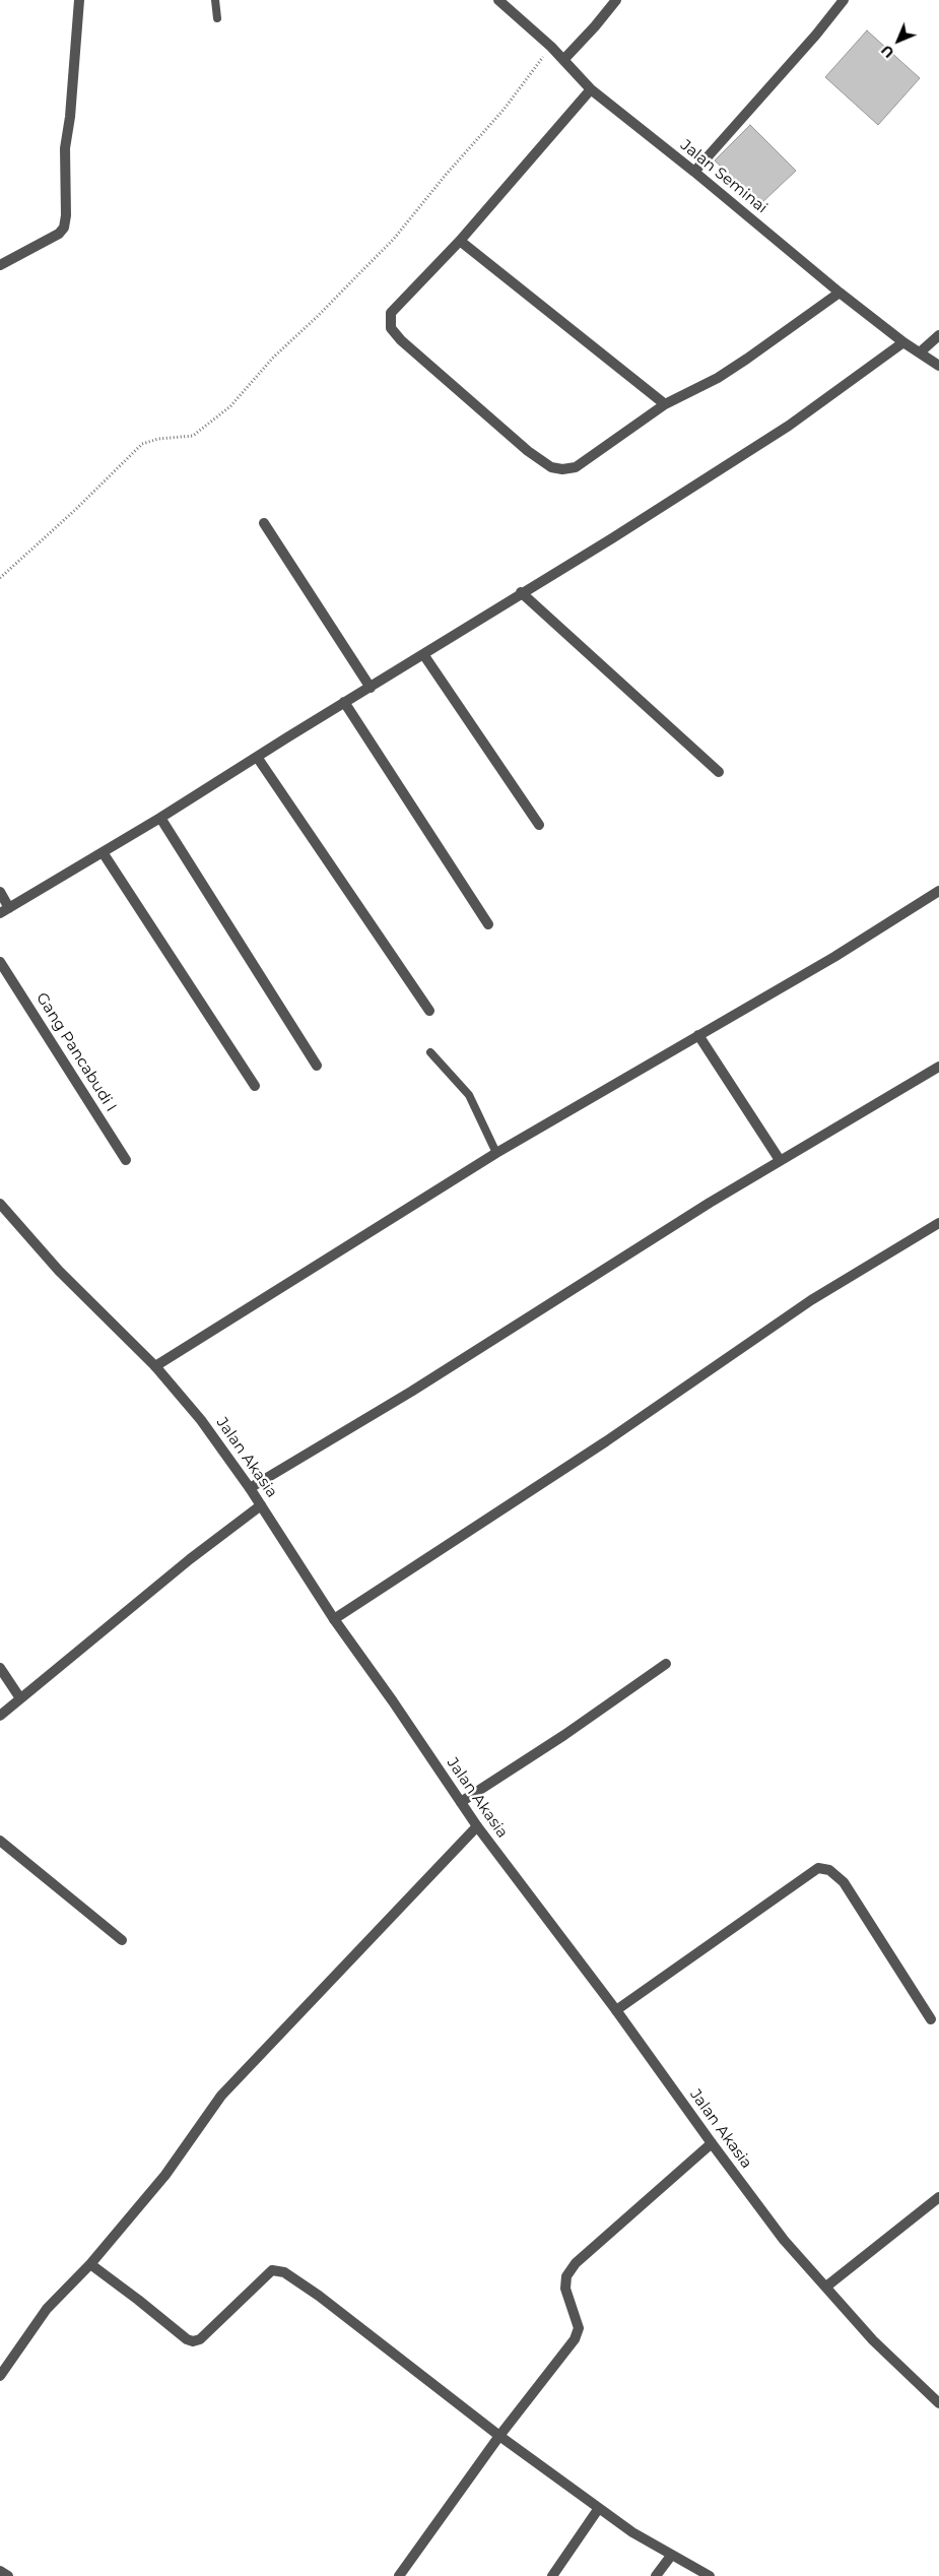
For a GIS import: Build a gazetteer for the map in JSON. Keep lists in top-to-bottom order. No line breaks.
{"streets":{"street":["Jalan Seminai","Gang Pancabudi I","Jalan Akasia"]},"north":"bottom left"}
